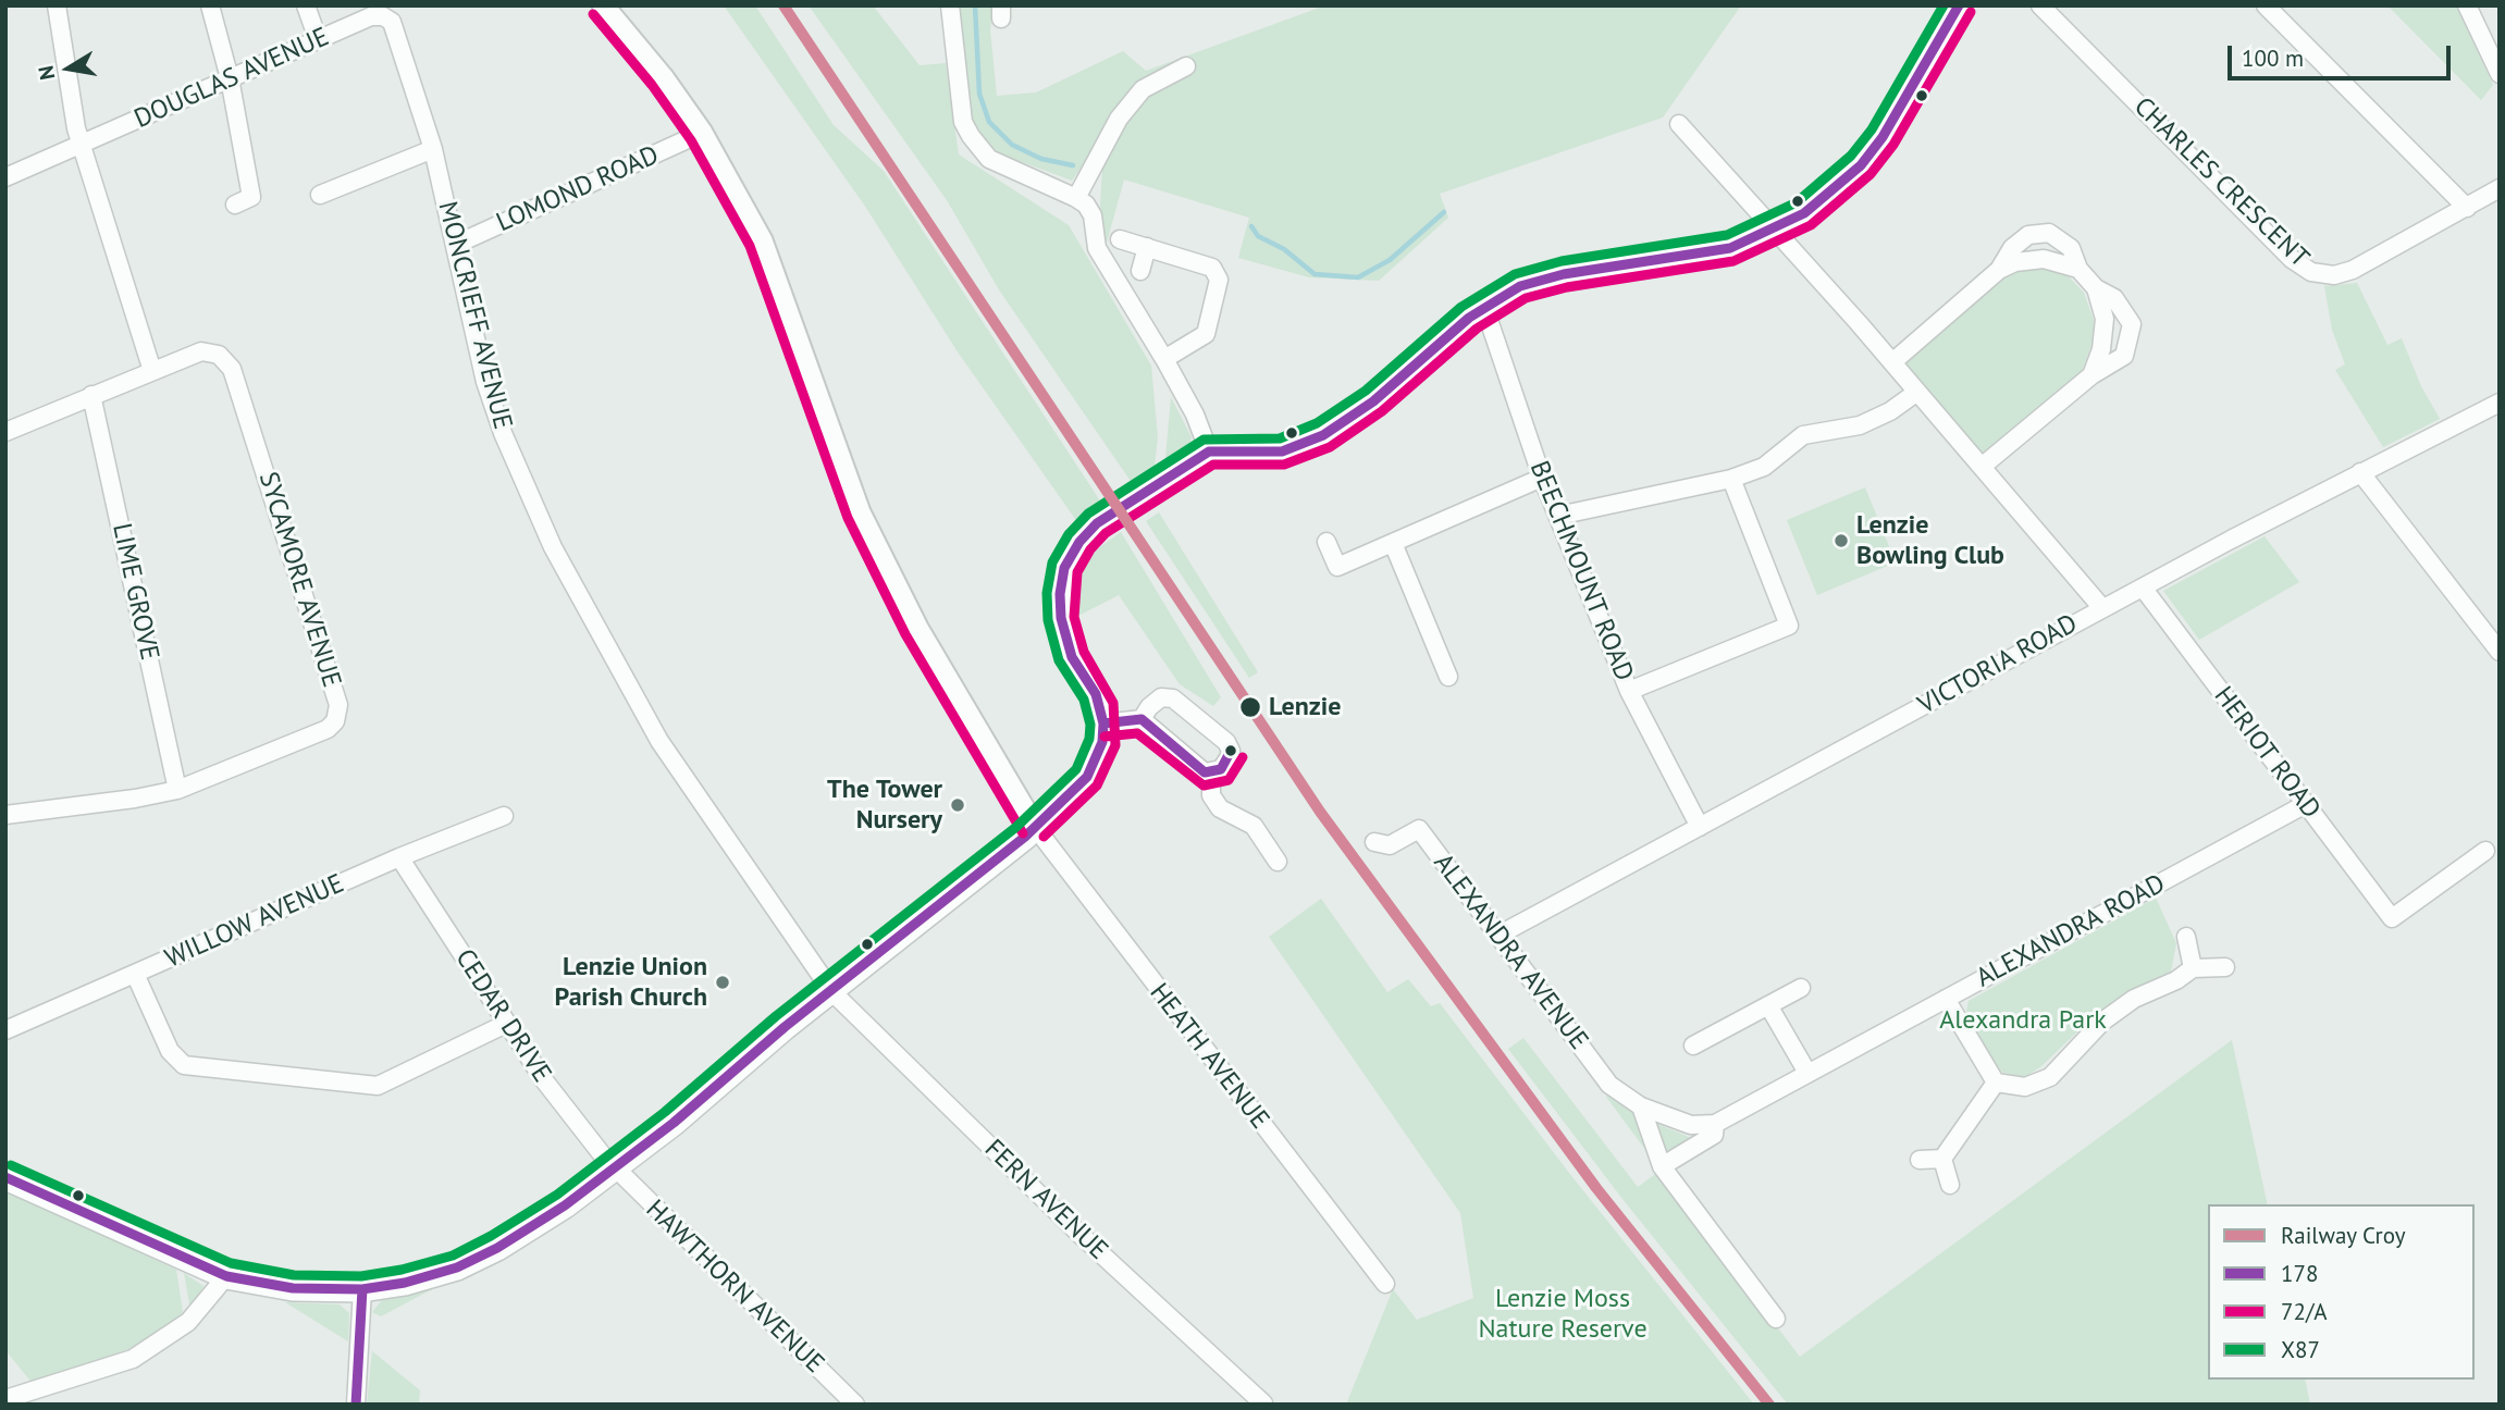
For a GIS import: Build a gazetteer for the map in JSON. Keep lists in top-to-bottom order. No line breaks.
{"streets":{"street":["DOUGLAS AVENUE","CHARLES CRESCENT","LOMOND ROAD","MONCRIEFF AVENUE","BEECHMOUNT ROAD","SYCAMORE AVENUE","LIME GROVE","VICTORIA ROAD","HERIOT ROAD","WILLOW AVENUE","ALEXANDRA ROAD","ALEXANDRA AVENUE","CEDAR DRIVE","HEATH AVENUE","FERN AVENUE","HAWTHORN AVENUE"]},"crossings":[["DOUGLAS AVENUE","MONCRIEFF AVENUE"],["LOMOND ROAD","MONCRIEFF AVENUE"],["MONCRIEFF AVENUE","FERN AVENUE"],["BEECHMOUNT ROAD","VICTORIA ROAD"],["SYCAMORE AVENUE","LIME GROVE"],["VICTORIA ROAD","HERIOT ROAD"],["VICTORIA ROAD","ALEXANDRA AVENUE"],["HERIOT ROAD","ALEXANDRA ROAD"],["WILLOW AVENUE","CEDAR DRIVE"],["ALEXANDRA ROAD","ALEXANDRA AVENUE"],["CEDAR DRIVE","HAWTHORN AVENUE"]],"parks":["Alexandra Park","Lenzie Moss Nature Reserve"],"places":["Lenzie Bowling Club","Lenzie","The Tower Nursery","Lenzie Union Parish Church"],"lines":["rail line Croy","transit line 178","transit line X87","transit line 72/A"],"legend":["Railway Croy","178","72/A","X87"],"scale_bar":"100 m","north":"left"}
